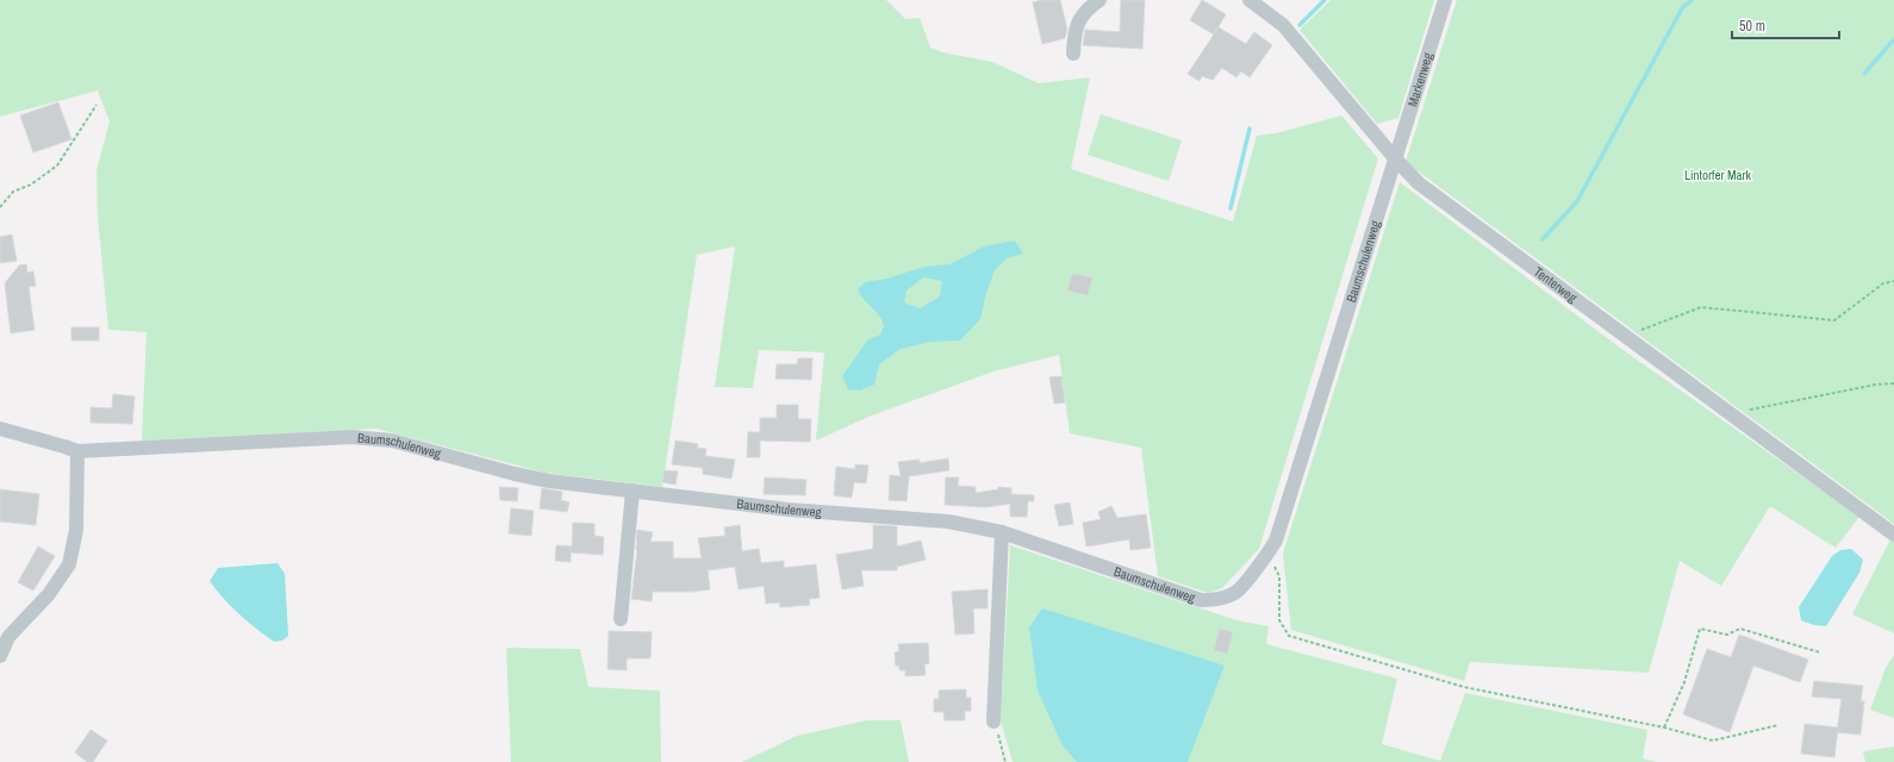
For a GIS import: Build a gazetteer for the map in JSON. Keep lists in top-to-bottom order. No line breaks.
{"streets":{"street":["Markenweg","Baumschulenweg","Tenterweg"]},"crossings":[["Markenweg","Baumschulenweg"],["Markenweg","Tenterweg"],["Baumschulenweg","Tenterweg"]],"parks":["Lintorfer Mark"],"scale_bar":"50 m"}
